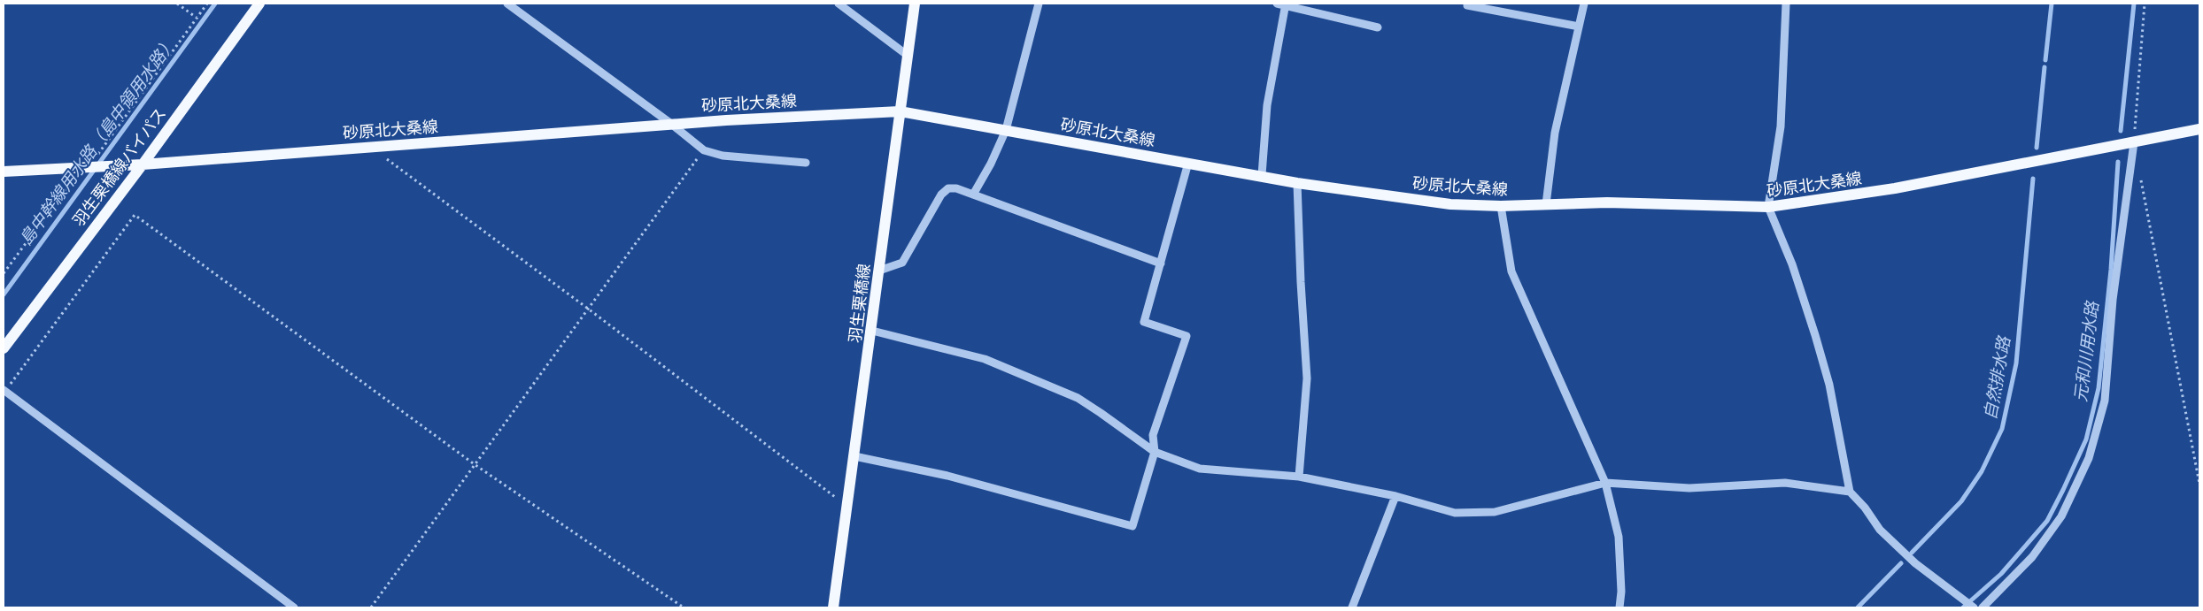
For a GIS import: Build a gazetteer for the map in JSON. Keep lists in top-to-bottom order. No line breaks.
{"streets":{"main road":["砂原北大桑線","羽生栗橋線バイパス","羽生栗橋線"]},"crossings":[["砂原北大桑線","羽生栗橋線バイパス"],["砂原北大桑線","羽生栗橋線"]],"water":["島中幹線用水路（島中領用水路）","元和川用水路","自然排水路"]}
